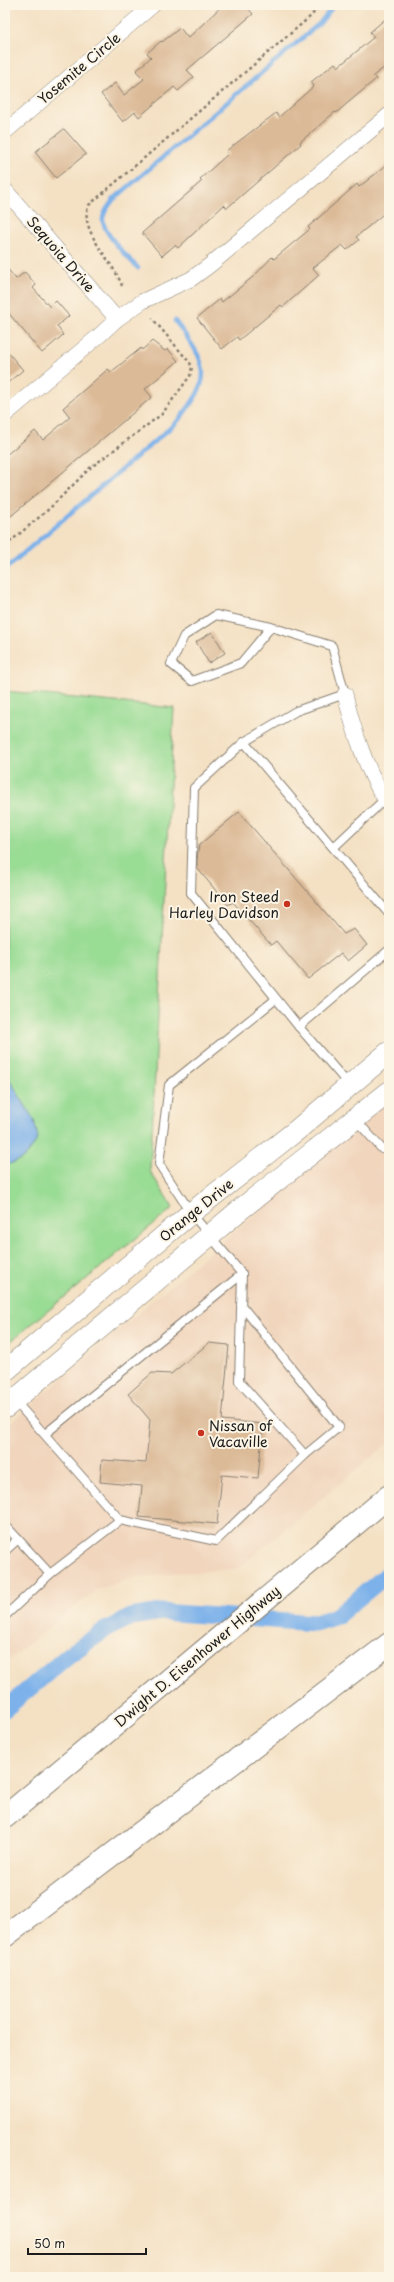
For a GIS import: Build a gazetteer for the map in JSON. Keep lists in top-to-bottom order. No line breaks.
{"streets":{"highway":["Dwight D. Eisenhower Highway"],"street":["Yosemite Circle","Sequoia Drive","Orange Drive"]},"places":["Iron Steed Harley Davidson","Nissan of Vacaville"],"scale_bar":"50 m"}
